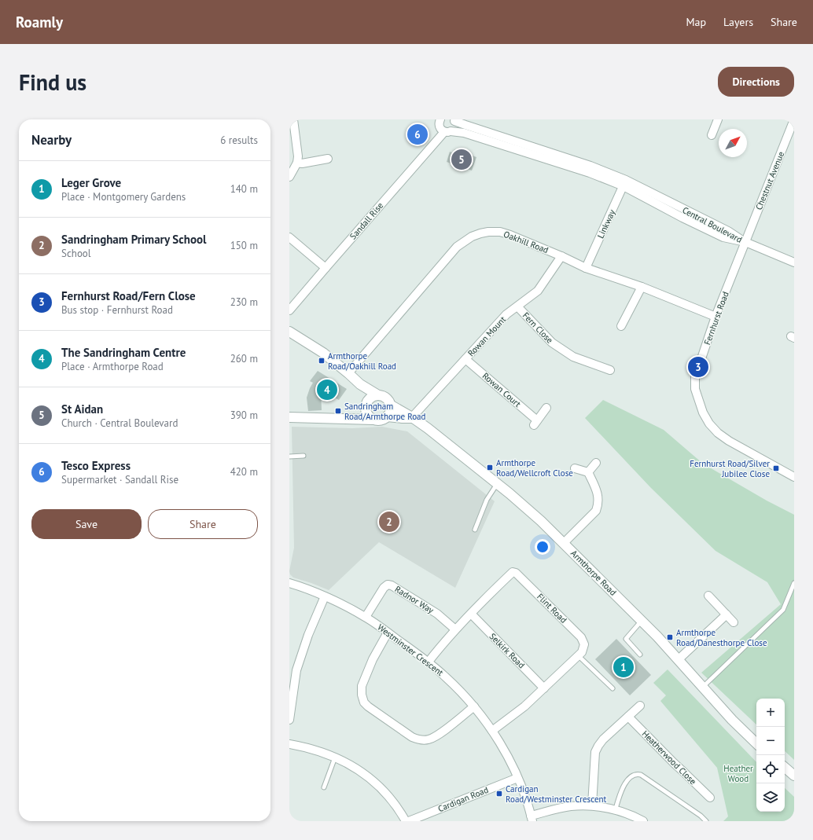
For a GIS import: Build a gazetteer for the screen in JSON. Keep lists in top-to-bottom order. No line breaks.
{"streets":{"street":["Chestnut Avenue","Sandall Rise","Linkway","Central Boulevard","Oakhill Road","Fernhurst Road","Fern Close","Rowan Mount","Rowan Court","Armthorpe Road","Radnor Way","Flint Road","Westminster Crescent","Selkirk Road","Heatherwood Close","Cardigan Road"]},"crossings":[["Chestnut Avenue","Central Boulevard"],["Chestnut Avenue","Fernhurst Road"],["Sandall Rise","Central Boulevard"],["Linkway","Central Boulevard"],["Linkway","Oakhill Road"],["Central Boulevard","Fernhurst Road"],["Oakhill Road","Fernhurst Road"],["Oakhill Road","Rowan Mount"],["Fern Close","Rowan Mount"],["Rowan Mount","Rowan Court"],["Rowan Mount","Armthorpe Road"],["Radnor Way","Flint Road"],["Radnor Way","Westminster Crescent"],["Flint Road","Westminster Crescent"],["Flint Road","Selkirk Road"],["Westminster Crescent","Cardigan Road"]],"parks":["Heather Wood"],"places":{"transit":["Armthorpe Road/Oakhill Road","Sandringham Road/Armthorpe Road","Armthorpe Road/Wellcroft Close","Fernhurst Road/Silver Jubilee Close","Armthorpe Road/Danesthorpe Close","Cardigan Road/Westminster Crescent"]},"north":"top right","page":{"header":"Roamly","nav":["Map","Layers","Share"],"buttons":["Directions",["Save","Share"]],"title":"Find us","heading":["Nearby","6 results"],"pins":["6","5","3","4","2","1"],"list":[{"mark":"1","name":"Leger Grove","note":"Place · Montgomery Gardens","value":"140 m"},{"mark":"2","name":"Sandringham Primary School","note":"School","value":"150 m"},{"mark":"3","name":"Fernhurst Road/Fern Close","note":"Bus stop · Fernhurst Road","value":"230 m"},{"mark":"4","name":"The Sandringham Centre","note":"Place · Armthorpe Road","value":"260 m"},{"mark":"5","name":"St Aidan","note":"Church · Central Boulevard","value":"390 m"},{"mark":"6","name":"Tesco Express","note":"Supermarket · Sandall Rise","value":"420 m"}],"map_buttons":["+","−"]}}
